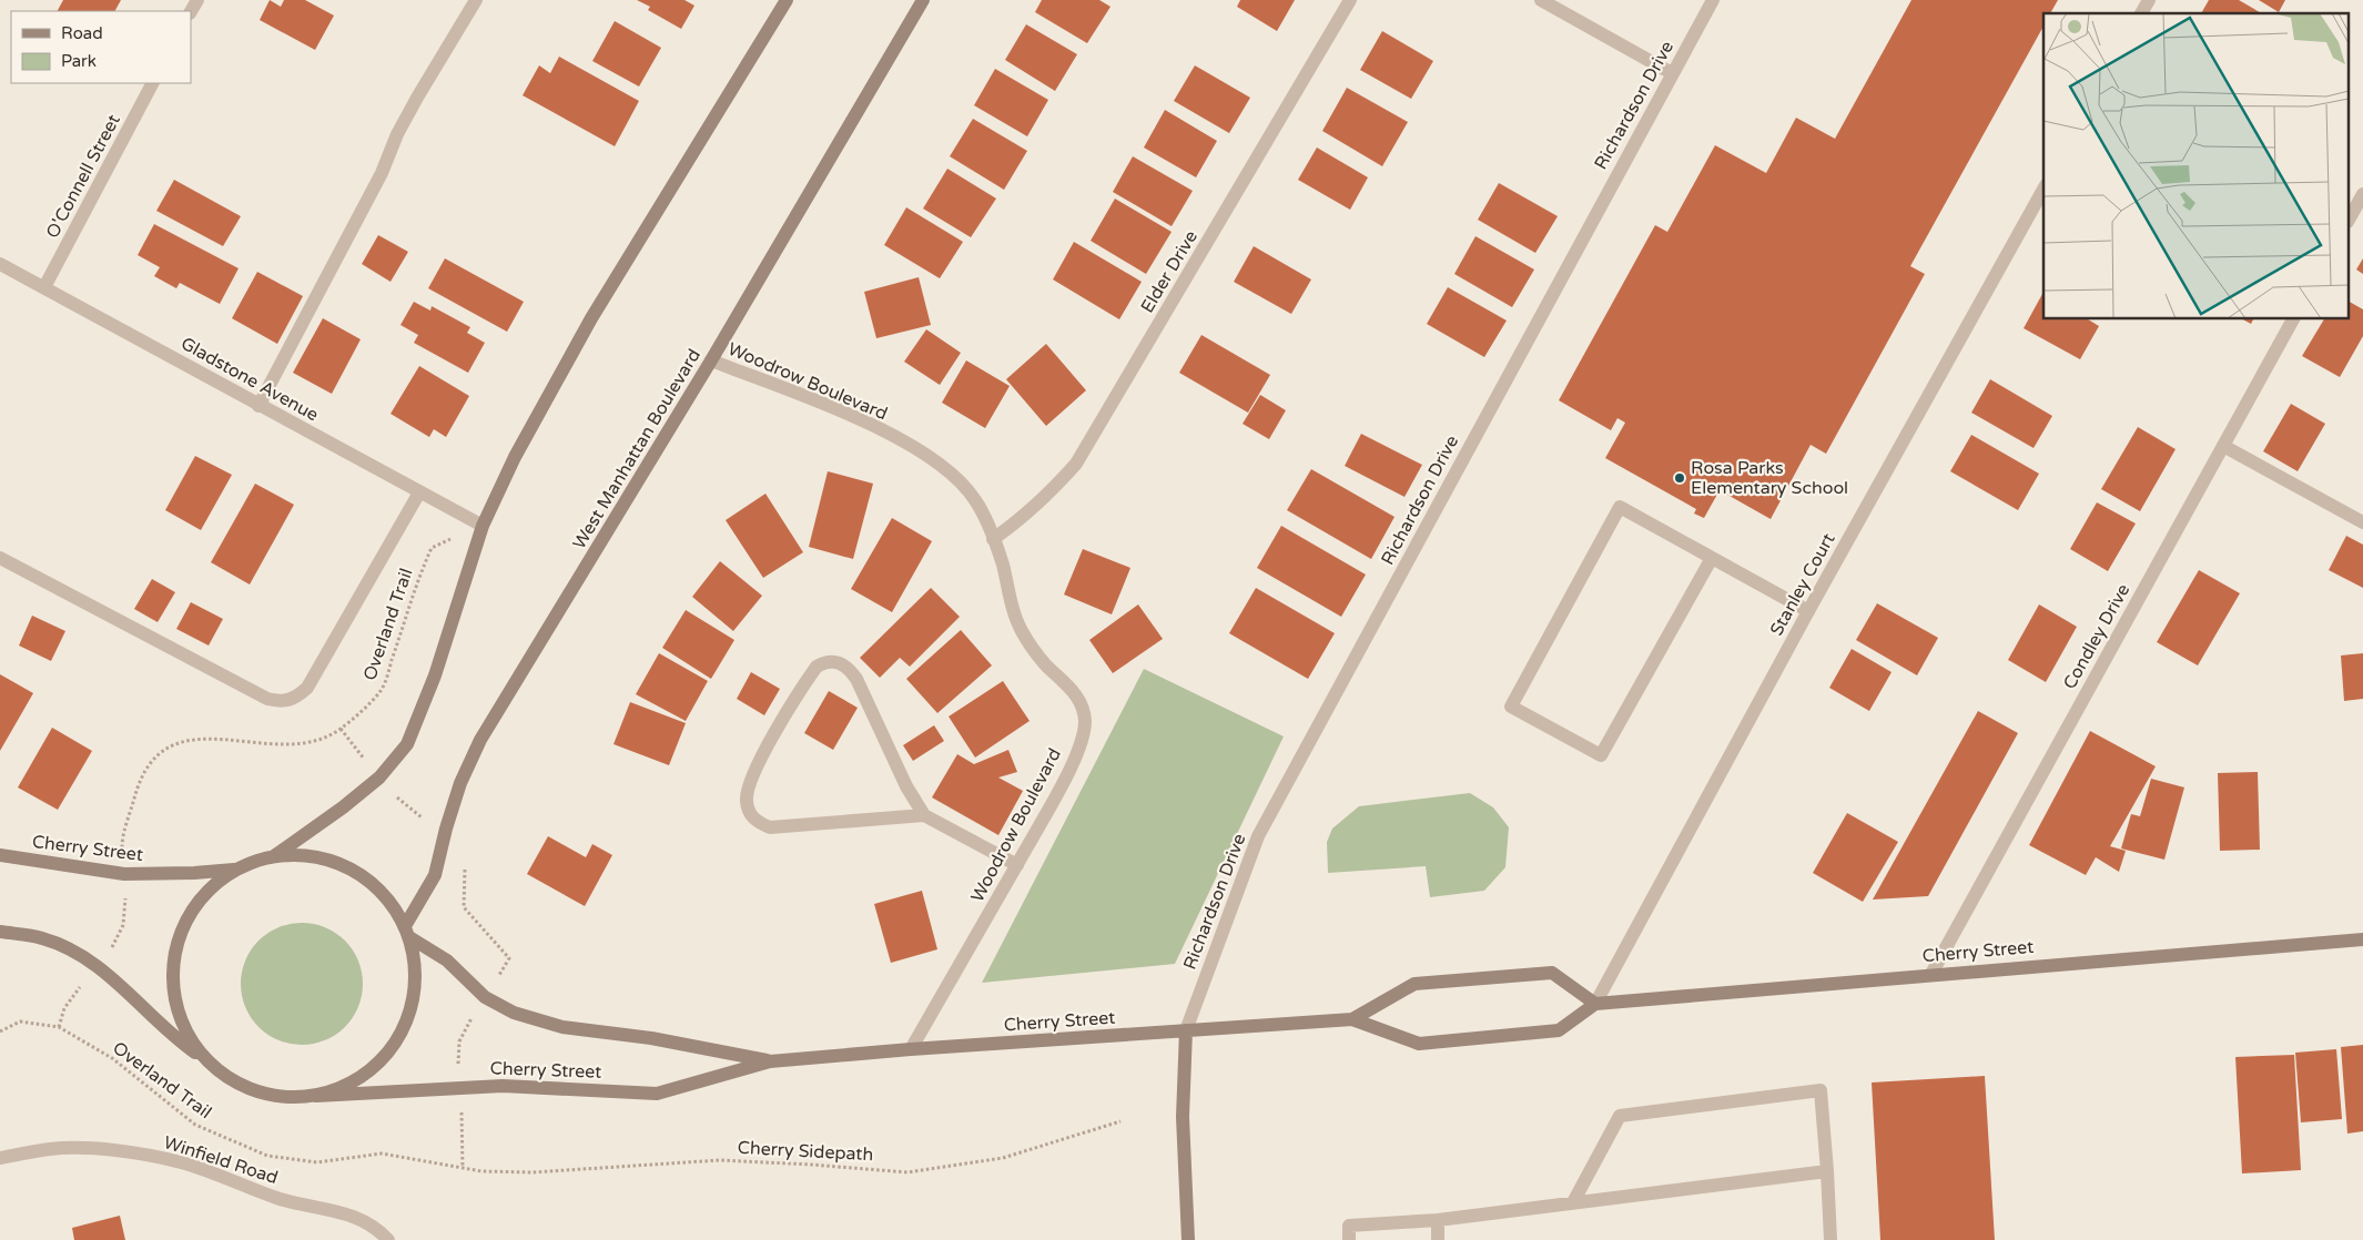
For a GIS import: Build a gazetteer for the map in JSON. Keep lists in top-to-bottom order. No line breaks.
{"streets":{"main road":["West Manhattan Boulevard","Cherry Street"],"street":["Richardson Drive","O'Connell Street","Elder Drive","Gladstone Avenue","Woodrow Boulevard","Stanley Court","Condley Drive","Winfield Road"],"path":["Overland Trail","Cherry Sidepath"]},"crossings":[["Richardson Drive","Cherry Street"],["O'Connell Street","Gladstone Avenue"],["Elder Drive","Woodrow Boulevard"],["Woodrow Boulevard","West Manhattan Boulevard"],["Woodrow Boulevard","Cherry Street"],["West Manhattan Boulevard","Cherry Street"],["Stanley Court","Cherry Street"],["Overland Trail","Cherry Sidepath"],["Condley Drive","Cherry Street"]],"places":["Rosa Parks Elementary School"],"legend":["Road","Park"]}
